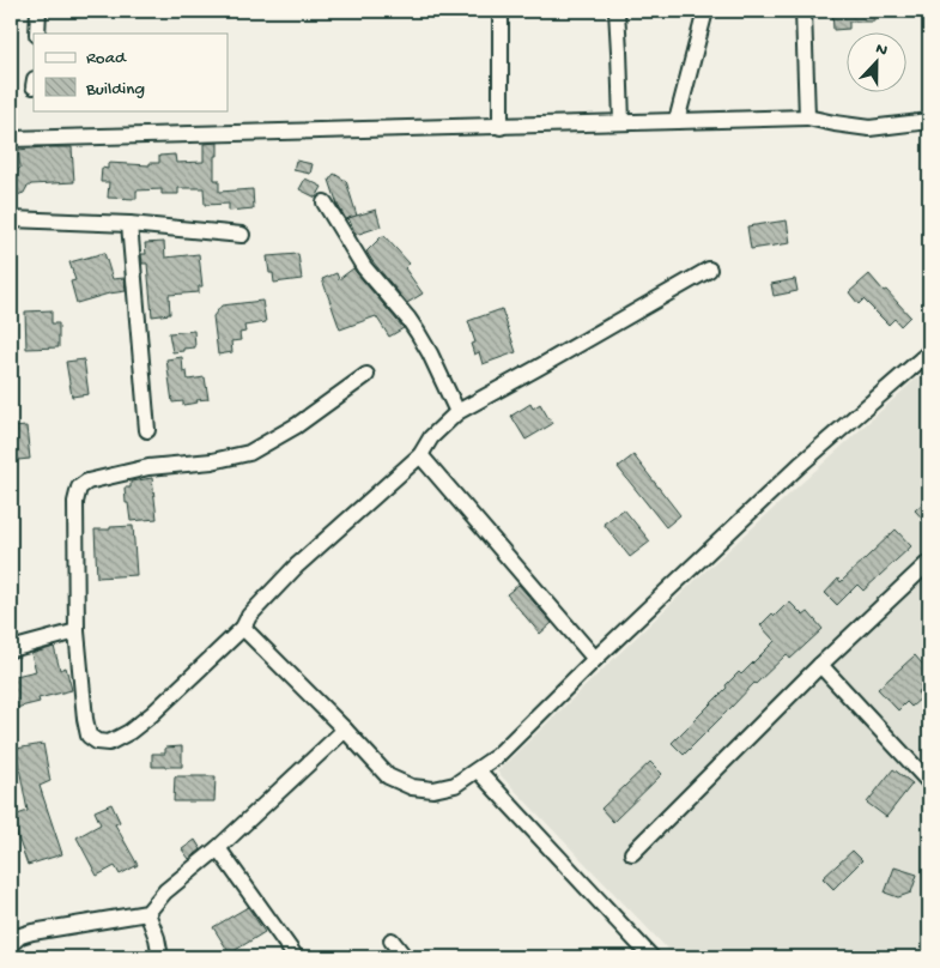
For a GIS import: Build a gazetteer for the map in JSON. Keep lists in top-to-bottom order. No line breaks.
{"legend":["Road","Building"],"north":"top"}
